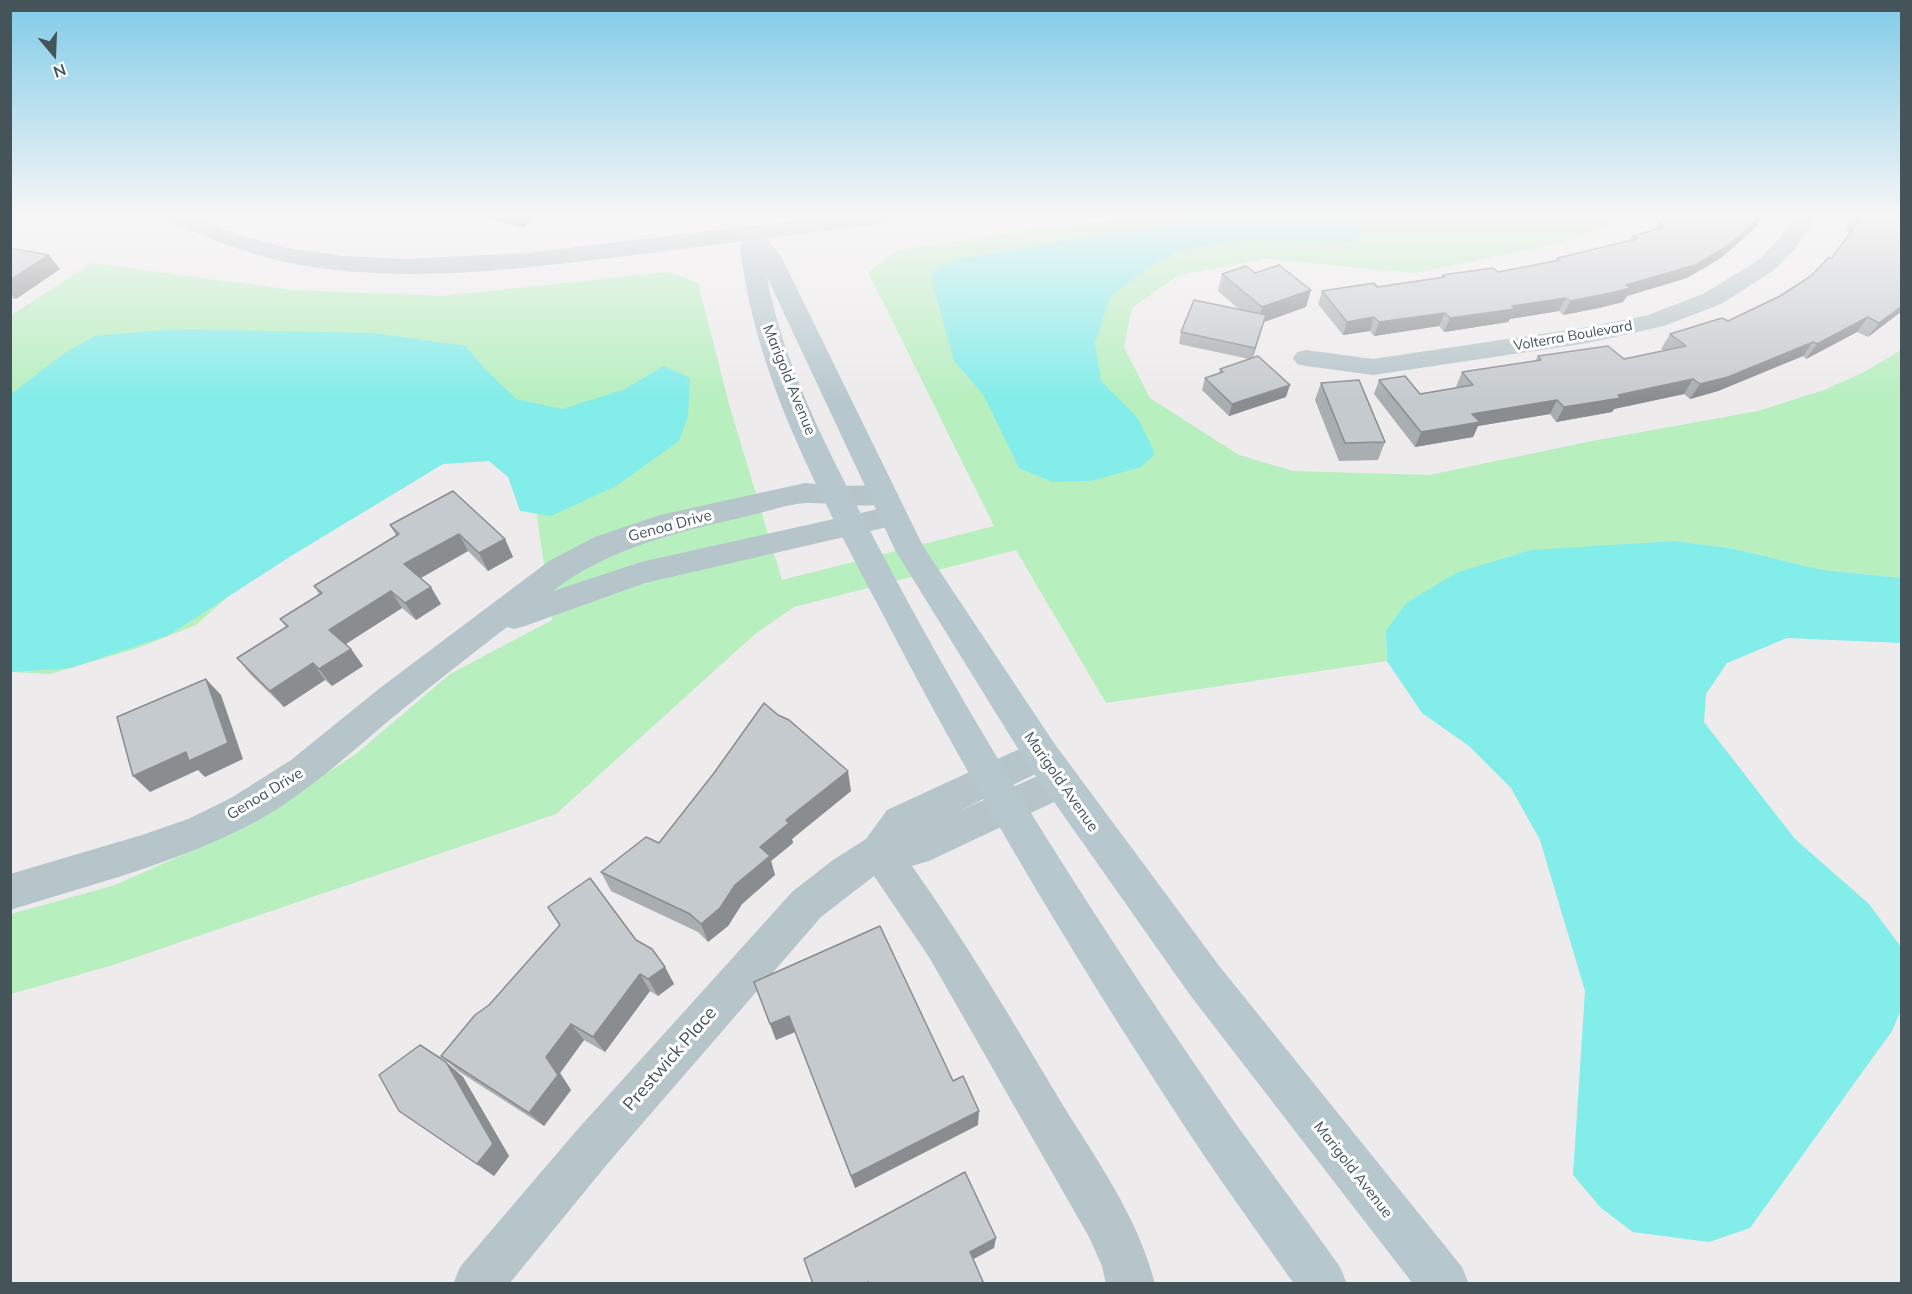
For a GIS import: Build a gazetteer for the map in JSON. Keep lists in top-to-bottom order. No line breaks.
{"streets":{"main road":["Marigold Avenue"],"street":["Volterra Boulevard","Genoa Drive","Prestwick Place"]},"crossings":[["Marigold Avenue","Genoa Drive"]],"north":"bottom"}
